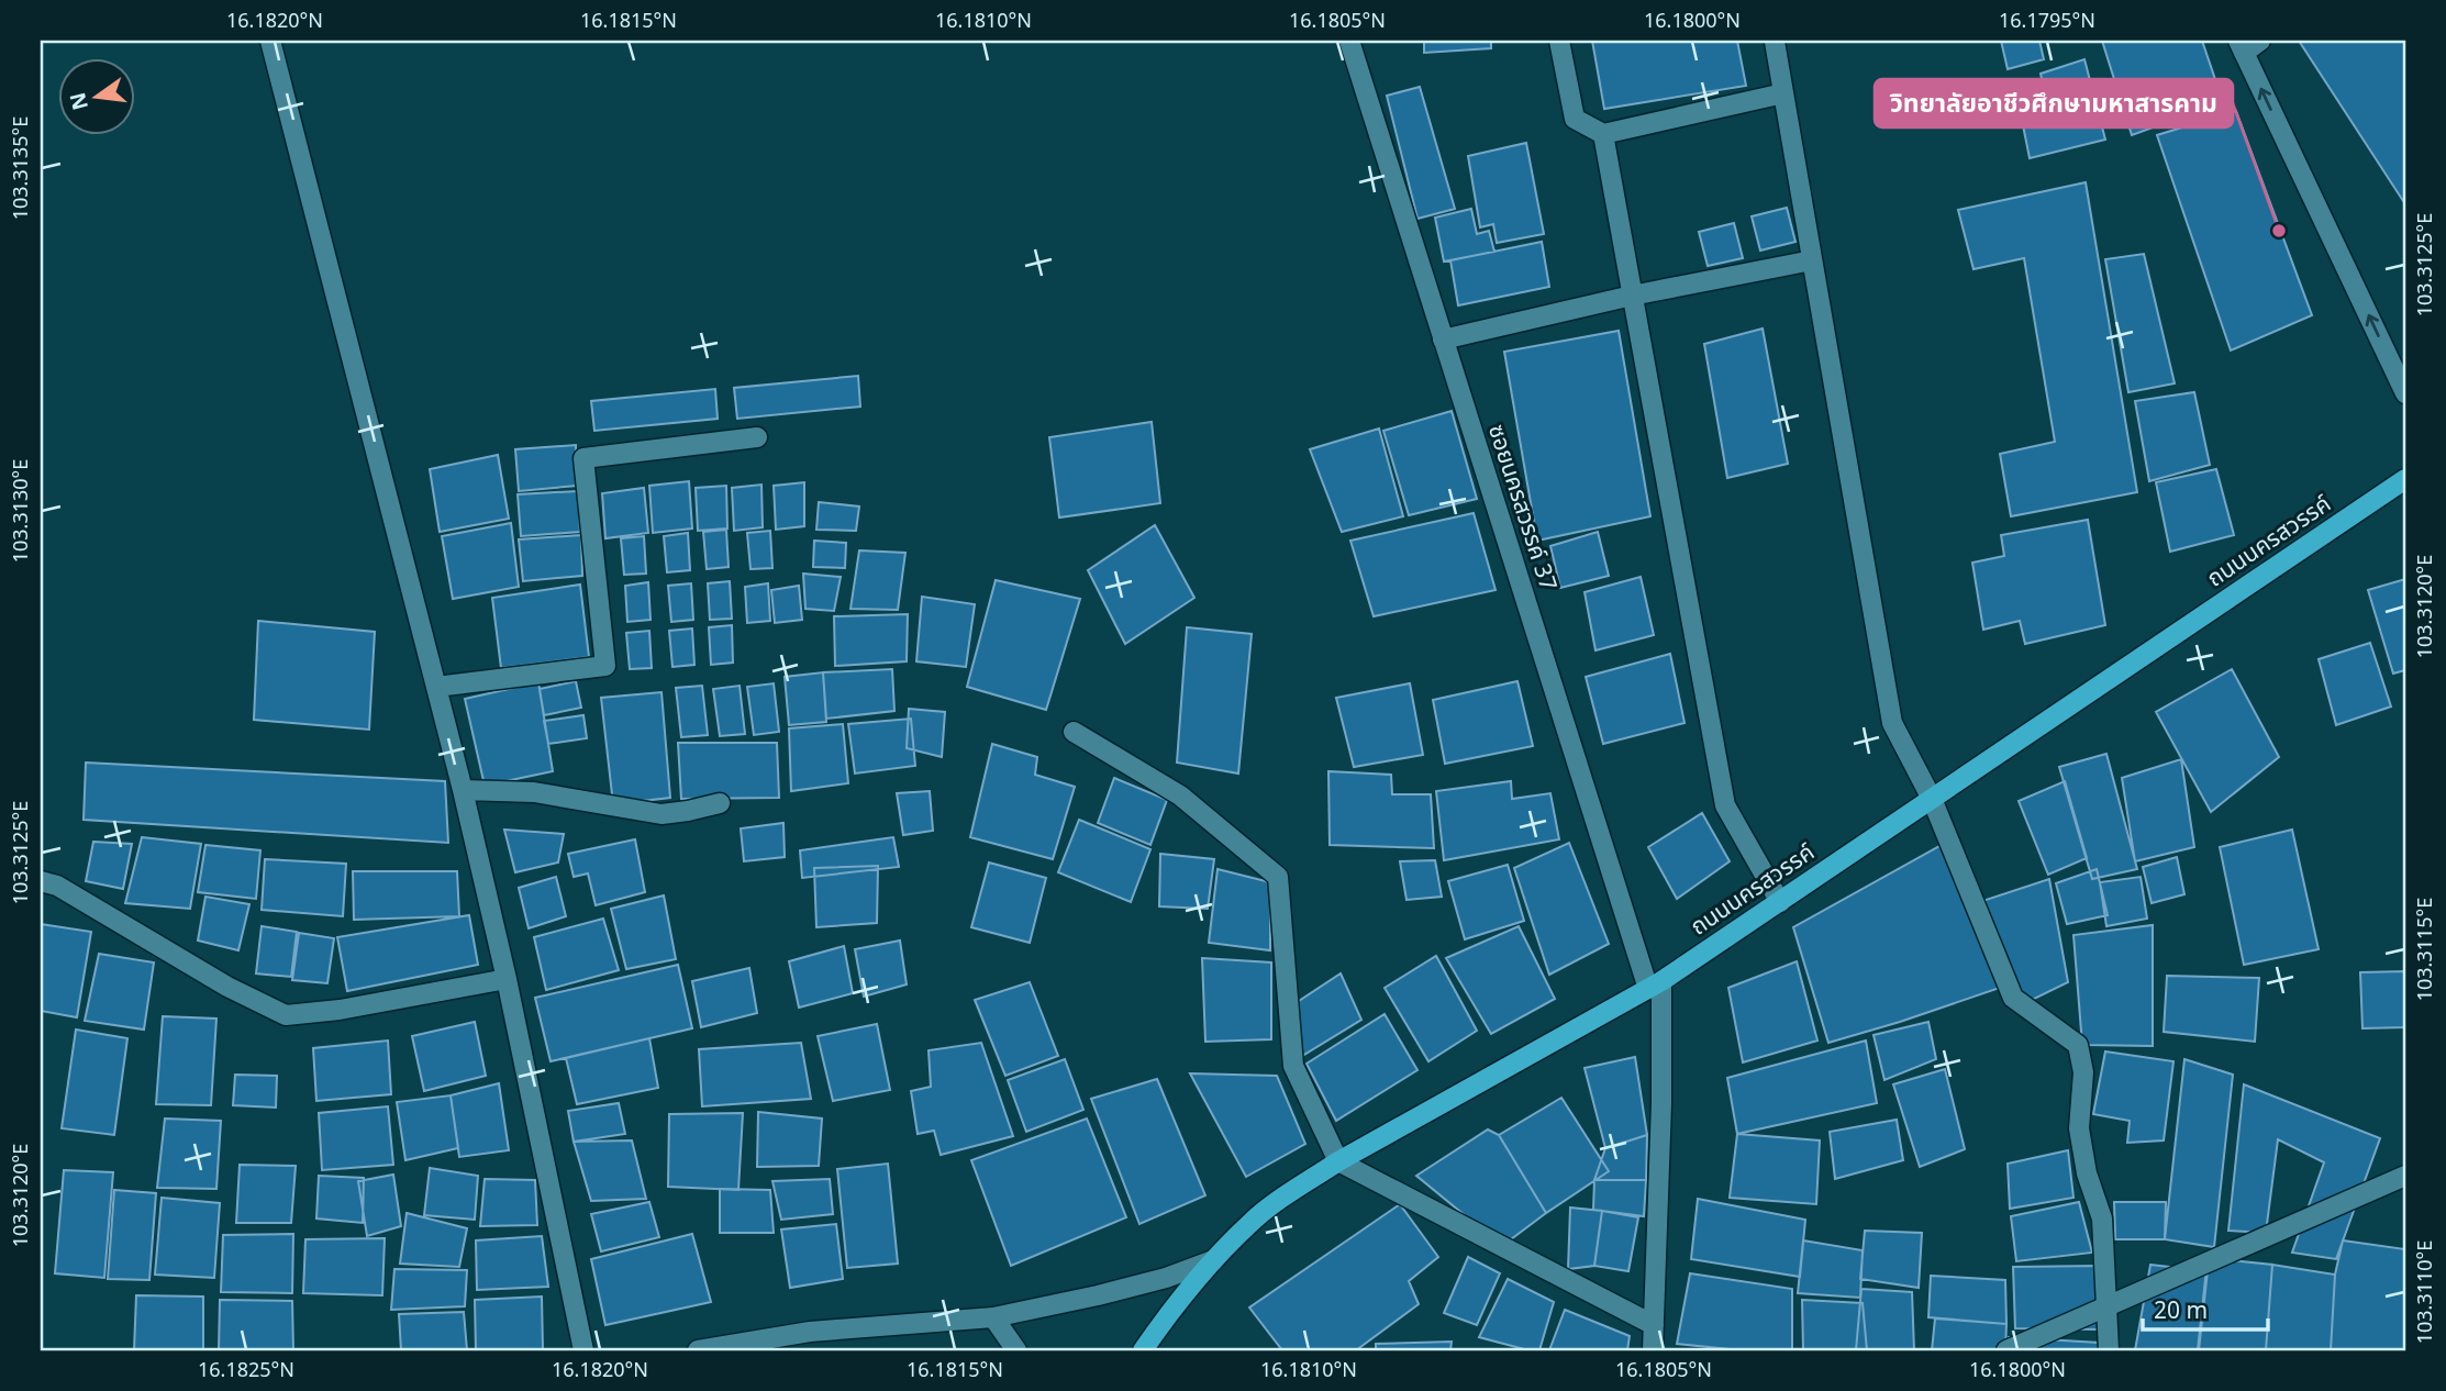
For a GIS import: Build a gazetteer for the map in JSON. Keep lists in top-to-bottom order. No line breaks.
{"streets":{"main road":["ถนนนครสวรรค์"],"street":["ซอยนครสวรรค์ 37"]},"crossings":[["ซอยนครสวรรค์ 37","ถนนนครสวรรค์"]],"places":["วิทยาลัยอาชีวศึกษามหาสารคาม"],"scale_bar":"20 m","north":"left","coordinates":["16.1820°N","16.1815°N","16.1810°N","16.1805°N","16.1800°N","16.1795°N","103.3135°E","103.3125°E","103.3130°E","103.3120°E","103.3115°E","103.3110°E","16.1825°N"]}
